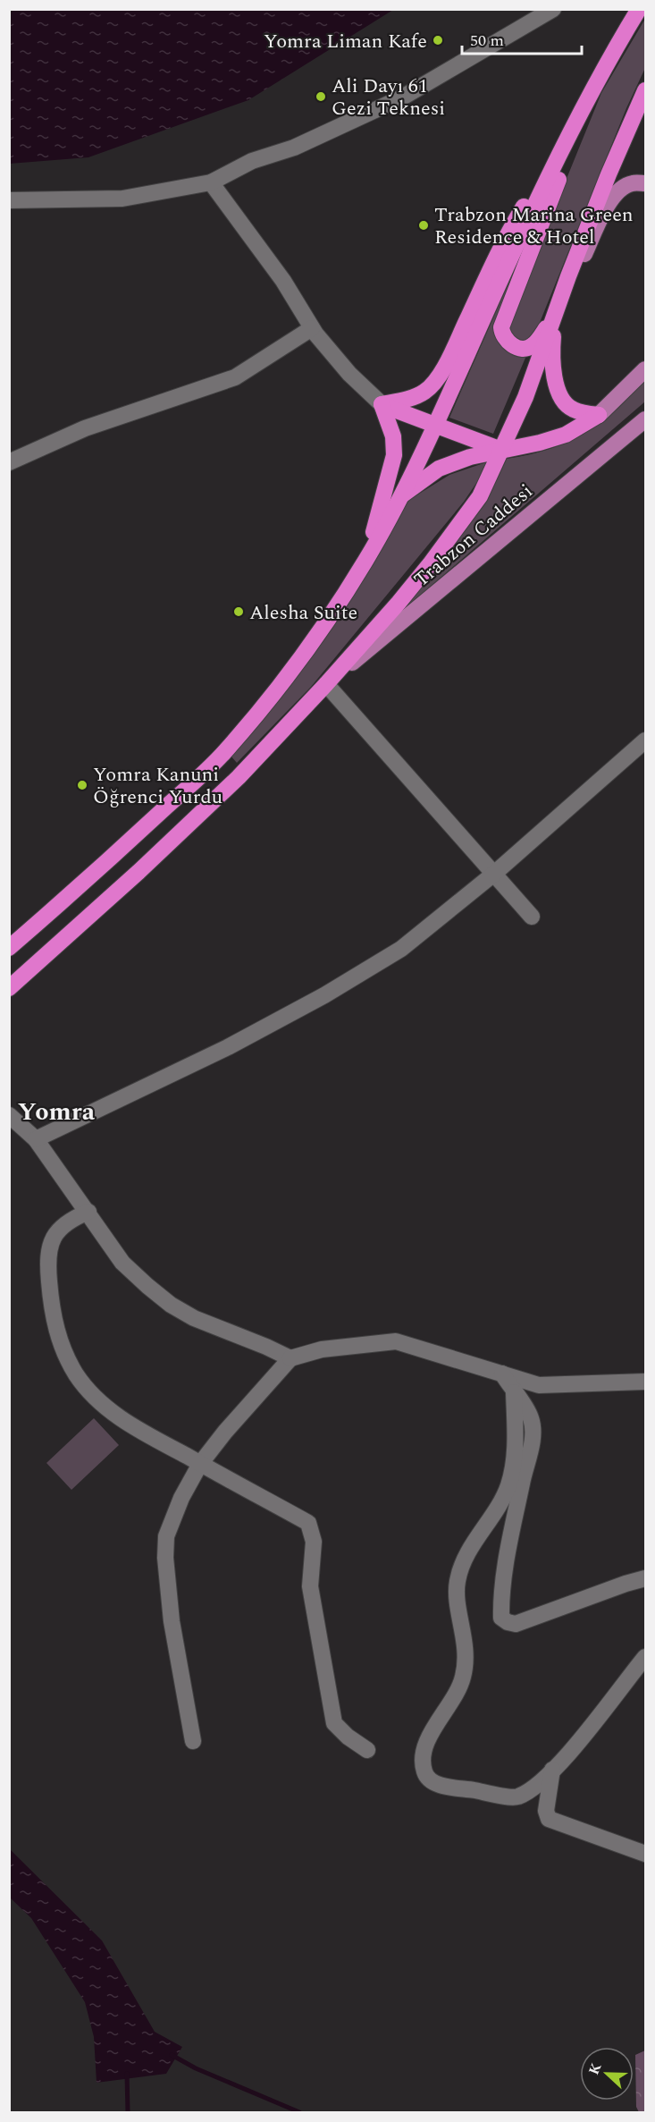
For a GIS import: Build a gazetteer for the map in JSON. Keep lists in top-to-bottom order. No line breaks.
{"streets":{"main road":["Trabzon Caddesi"]},"districts":["Yomra"],"places":["Yomra Liman Kafe","Ali Dayı 61 Gezi Teknesi","Trabzon Marina Green Residence & Hotel","Alesha Suite","Yomra Kanuni Öğrenci Yurdu"],"scale_bar":"50 m","north":"left"}
